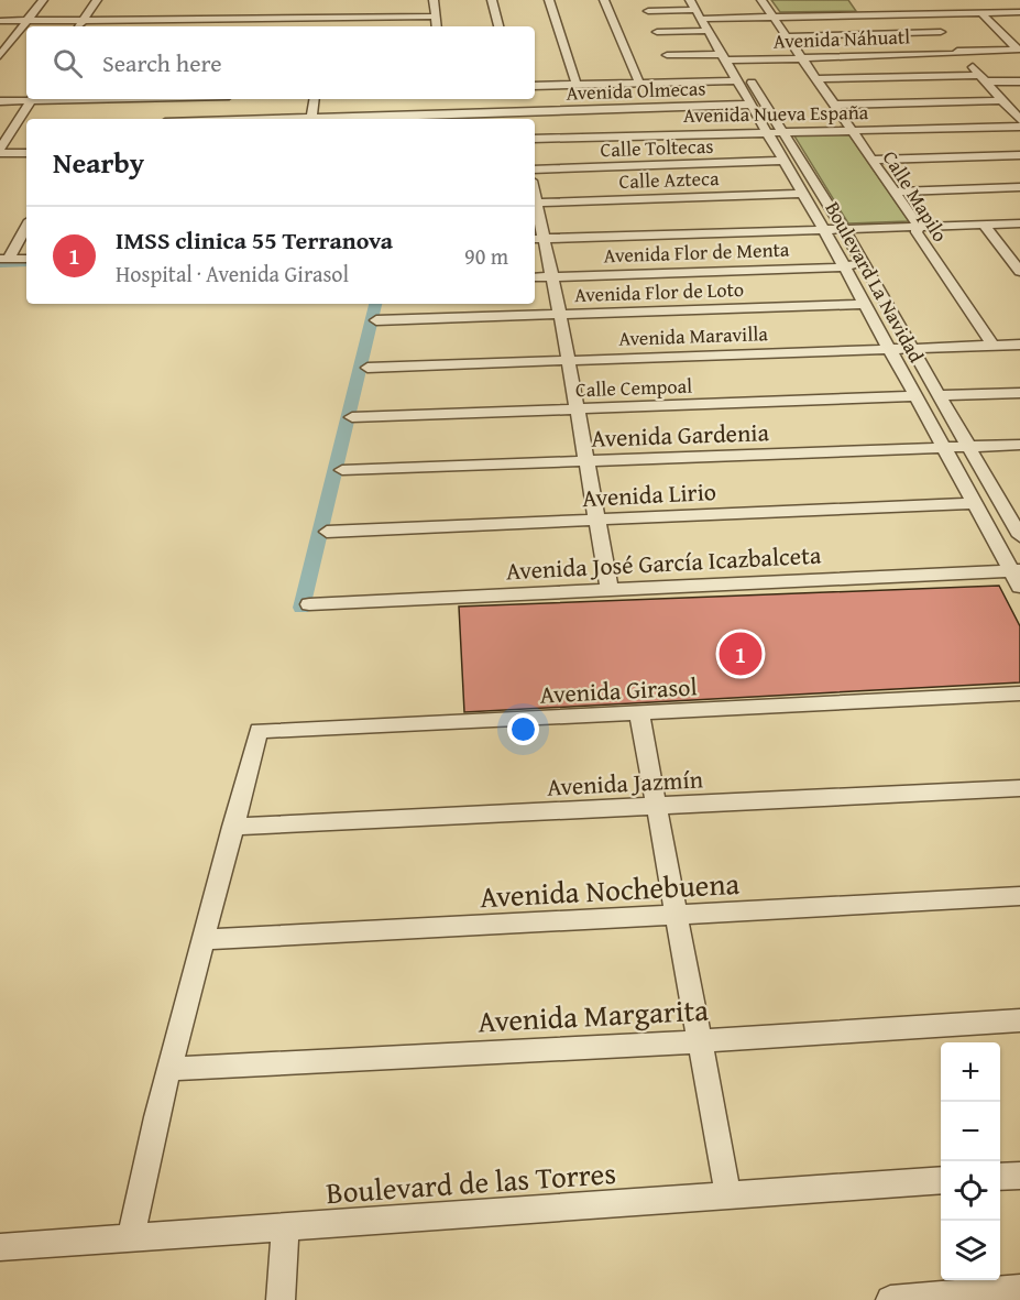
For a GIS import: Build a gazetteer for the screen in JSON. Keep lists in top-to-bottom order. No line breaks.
{"streets":{"street":["Avenida Náhuatl","Avenida Olmecas","Avenida Nueva España","Calle Toltecas","Calle Azteca","Calle Mapilo","Avenida Flor de Menta","Boulevard La Navidad","Avenida Flor de Loto","Avenida Maravilla","Calle Cempoal","Avenida Gardenia","Avenida Lirio","Avenida José García Icazbalceta","Avenida Girasol","Avenida Jazmín","Avenida Nochebuena","Avenida Margarita","Boulevard de las Torres"]},"crossings":[["Avenida Náhuatl","Calle Mapilo"],["Avenida Náhuatl","Boulevard La Navidad"],["Avenida Olmecas","Boulevard La Navidad"],["Avenida Nueva España","Calle Mapilo"],["Avenida Nueva España","Boulevard La Navidad"],["Calle Toltecas","Boulevard La Navidad"],["Calle Azteca","Boulevard La Navidad"],["Calle Mapilo","Avenida Maravilla"],["Avenida Flor de Menta","Boulevard La Navidad"],["Boulevard La Navidad","Avenida Flor de Loto"],["Boulevard La Navidad","Avenida Maravilla"],["Boulevard La Navidad","Calle Cempoal"],["Boulevard La Navidad","Avenida Gardenia"],["Boulevard La Navidad","Avenida Lirio"],["Boulevard La Navidad","Avenida José García Icazbalceta"],["Avenida Girasol","Avenida Jazmín"]],"page":{"search":"Search here","heading":"Nearby","list":[{"mark":"1","name":"IMSS clinica 55 Terranova","note":"Hospital · Avenida Girasol","value":"90 m"}],"pins":"1","map_buttons":["+","−"]}}
